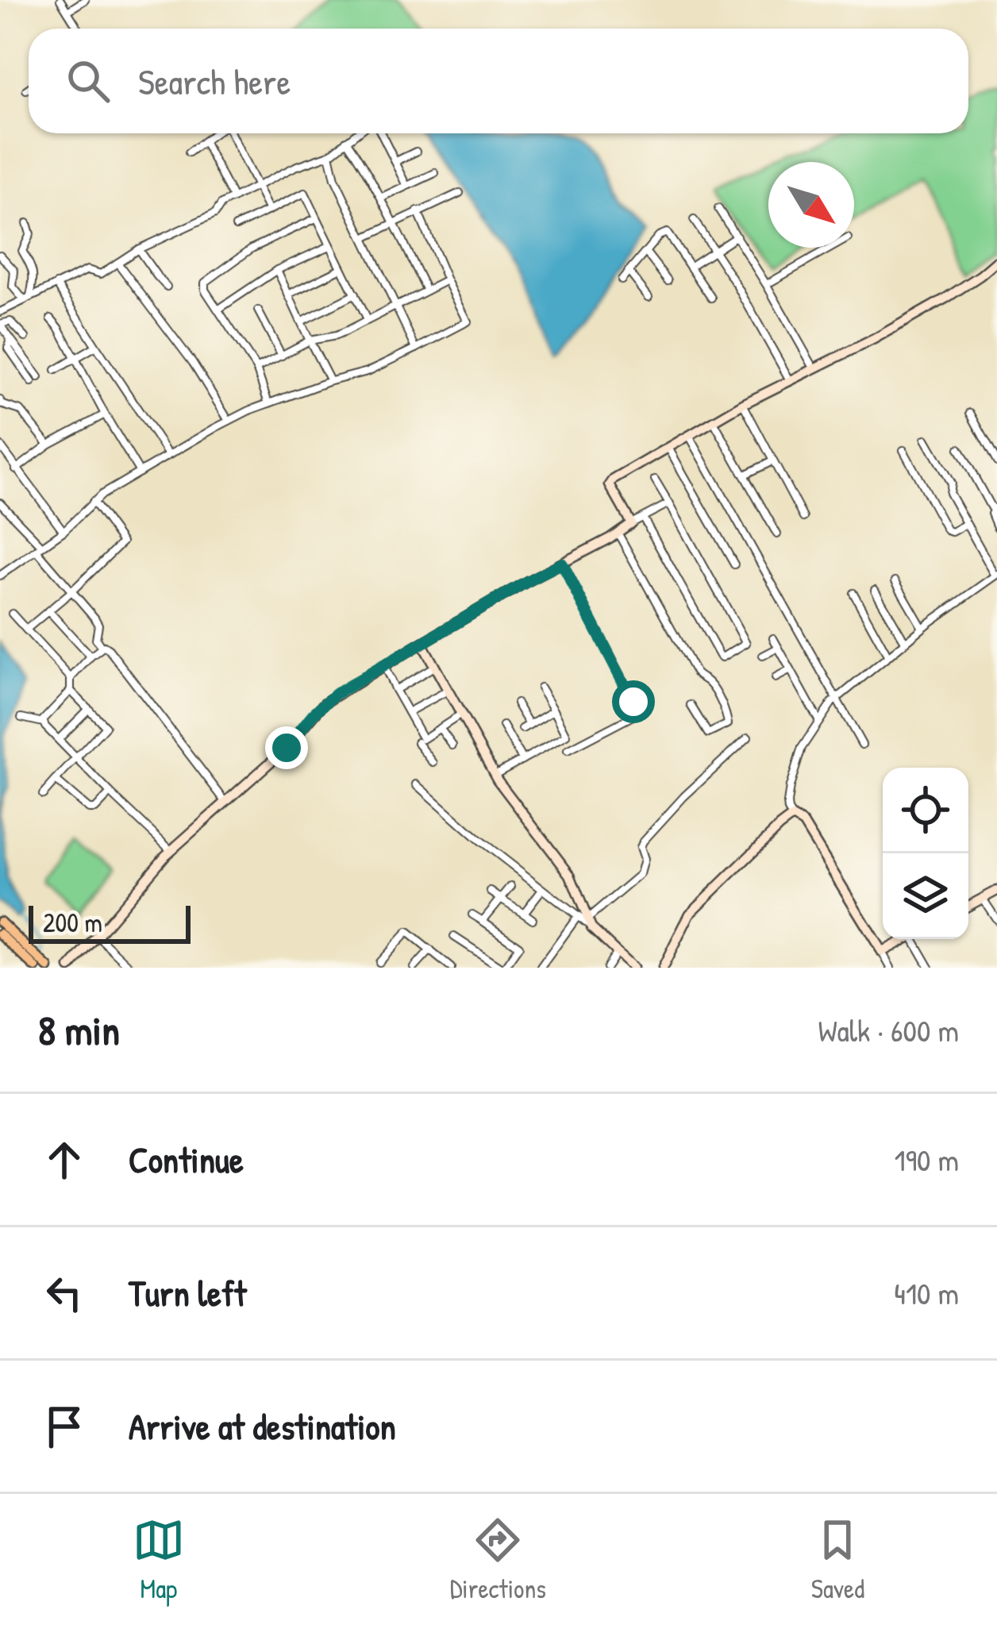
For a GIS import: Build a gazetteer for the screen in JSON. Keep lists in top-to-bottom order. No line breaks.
{"scale_bar":"200 m","north":"bottom right","page":{"search":"Search here","scale":"200 m","heading":["8 min","Walk · 600 m"],"list":[["Continue","190 m"],["Turn left","410 m"],"Arrive at destination"],"nav":["Map","Directions","Saved"]}}
